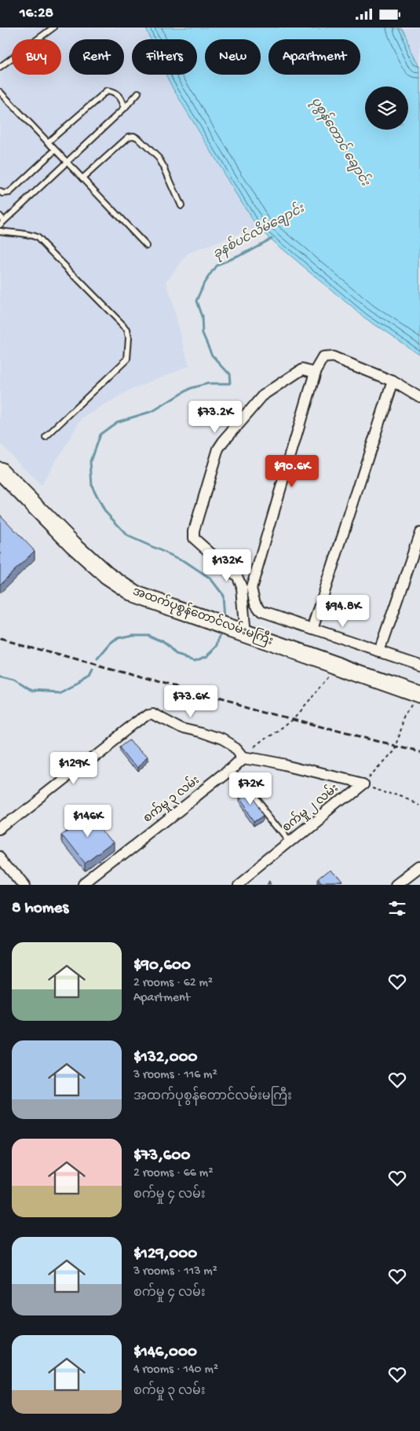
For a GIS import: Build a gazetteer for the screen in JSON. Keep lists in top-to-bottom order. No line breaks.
{"streets":{"main road":["အထက်ပုစွန်တောင်လမ်းမကြီး"],"street":["စက်မှု ၃ လမ်း","စက်မှု ၂ လမ်း"]},"water":["ပုစွန်တောင် ချောင်း","ခုနစ်ပင်လိမ်ချောင်း"],"page":{"status":"16:28","chip":["Buy","Rent","Filters","New","Apartment"],"price":["$73.2K","$90.6K","$132K","$94.8K","$73.6K","$129K","$72K","$146K"],"heading":"8 homes","list":[{"name":"$90,600","note":"2 rooms · 62 m² · Apartment"},{"name":"$132,000","note":"3 rooms · 116 m² · အထက်ပုစွန်တောင်လမ်းမကြီး"},{"name":"$73,600","note":"2 rooms · 66 m² · စက်မှု ၄ လမ်း"},{"name":"$129,000","note":"3 rooms · 113 m² · စက်မှု ၄ လမ်း"},{"name":"$146,000","note":"4 rooms · 140 m² · စက်မှု ၃ လမ်း"}]}}
